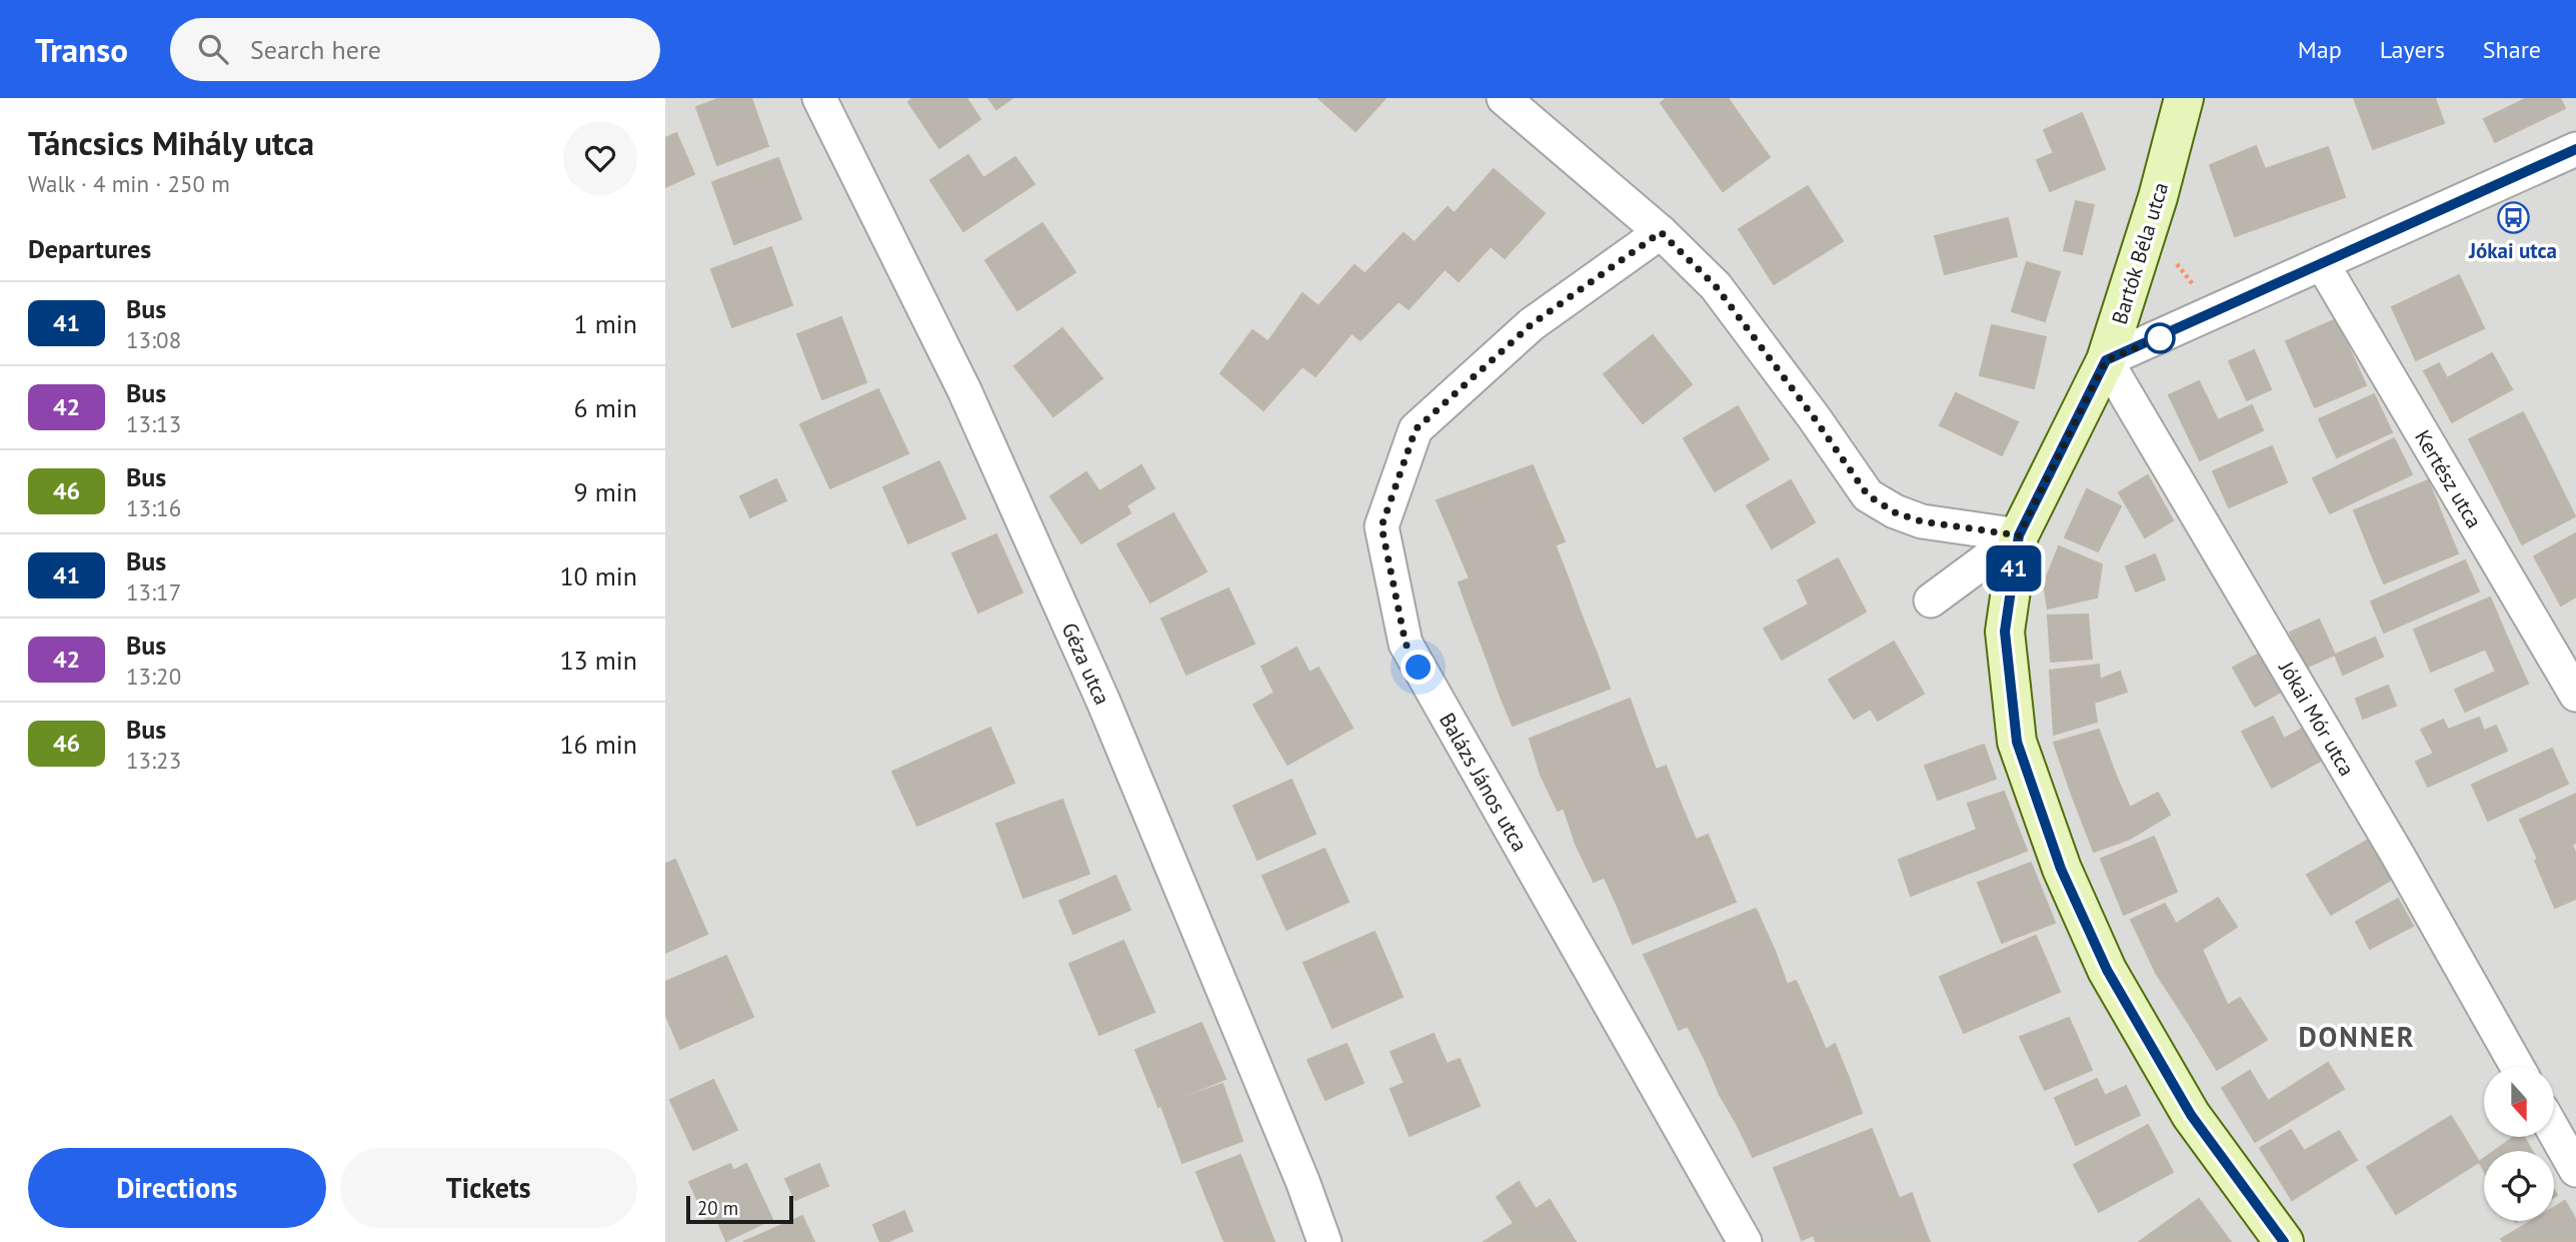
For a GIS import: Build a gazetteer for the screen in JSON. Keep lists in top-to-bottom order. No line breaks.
{"streets":{"street":["Bartók Béla utca","Kertész utca","Géza utca","Jókai Mór utca","Balázs János utca"]},"crossings":[["Bartók Béla utca","Jókai Mór utca"]],"districts":["DONNER"],"places":{"bus stop":["Jókai utca"]},"lines":["bus line 41"],"scale_bar":"20 m","north":"bottom","page":{"header":"Transo","search":"Search here","nav":["Map","Layers","Share"],"heading":[["Táncsics Mihály utca","Walk · 4 min · 250 m"],"Departures"],"on_map":"41","list":[{"mark":"41","name":"Bus","note":"13:08","value":"1 min"},{"mark":"42","name":"Bus","note":"13:13","value":"6 min"},{"mark":"46","name":"Bus","note":"13:16","value":"9 min"},{"mark":"41","name":"Bus","note":"13:17","value":"10 min"},{"mark":"42","name":"Bus","note":"13:20","value":"13 min"},{"mark":"46","name":"Bus","note":"13:23","value":"16 min"}],"buttons":["Directions","Tickets"],"scale":"20 m"}}
